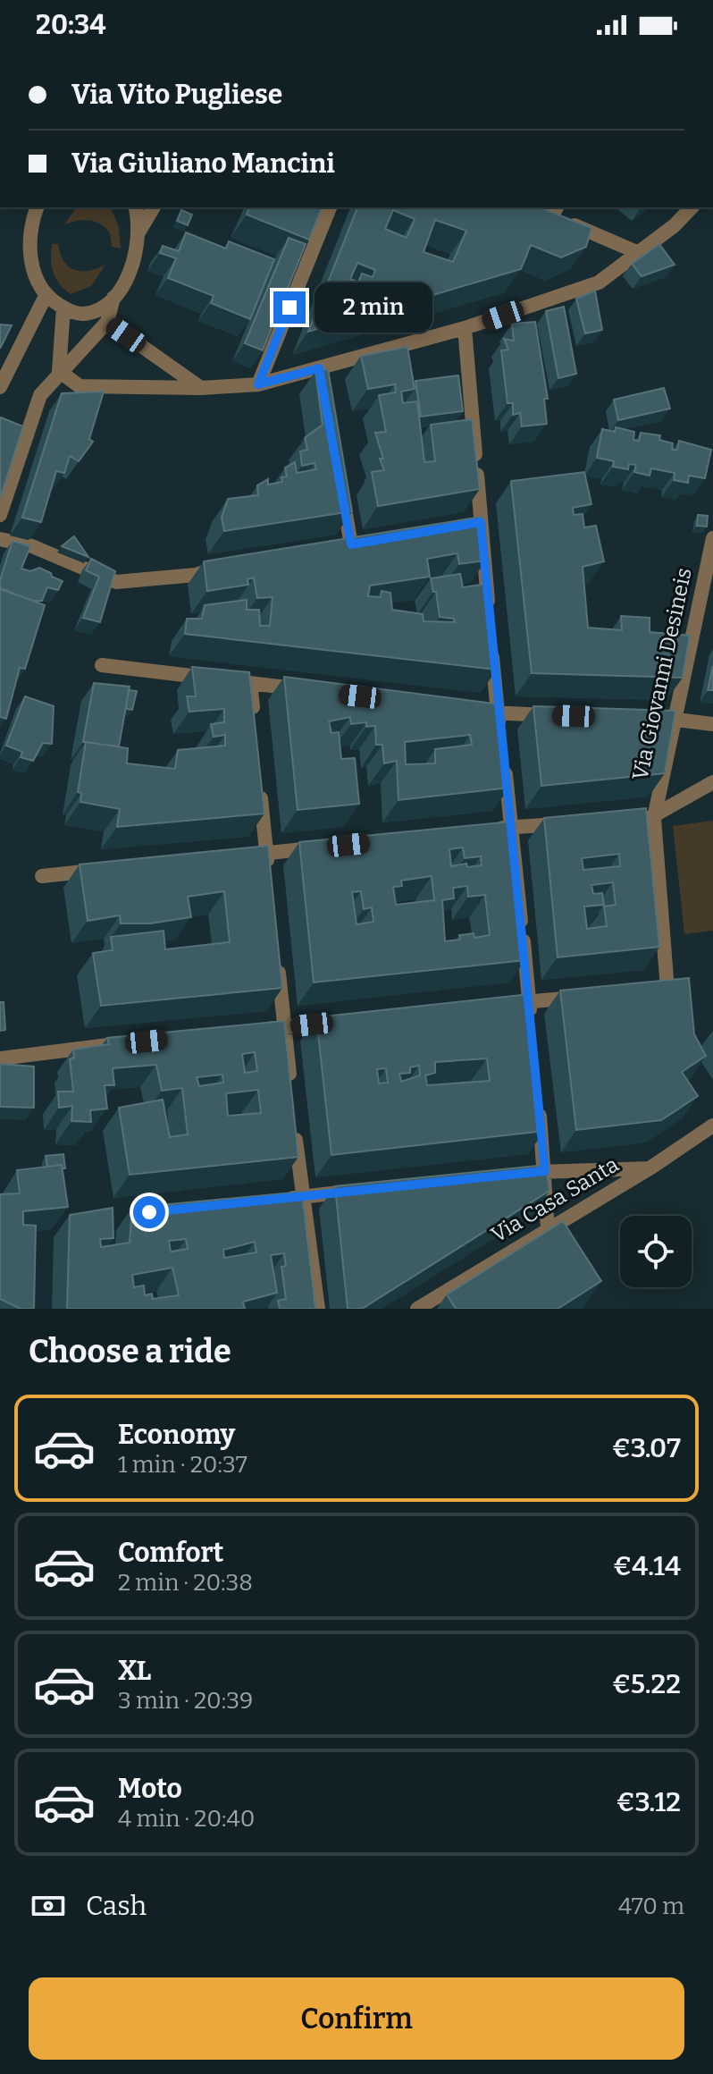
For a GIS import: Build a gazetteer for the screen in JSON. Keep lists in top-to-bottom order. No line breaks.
{"streets":{"street":["Via Giovanni Desineis","Via Casa Santa"]},"page":{"status":"20:34","banner":["Via Vito Pugliese","Via Giuliano Mancini"],"bubble":"2 min","heading":"Choose a ride","list":[{"name":"Economy","note":"1 min · 20:37","value":"€3.07"},{"name":"Comfort","note":"2 min · 20:38","value":"€4.14"},{"name":"XL","note":"3 min · 20:39","value":"€5.22"},{"name":"Moto","note":"4 min · 20:40","value":"€3.12"}],"pay":["Cash","470 m"],"buttons":"Confirm"}}
